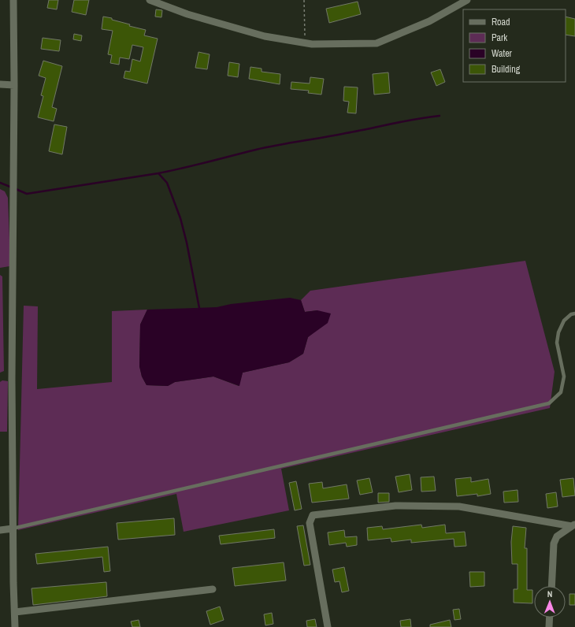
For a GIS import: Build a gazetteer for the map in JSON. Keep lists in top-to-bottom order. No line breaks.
{"legend":["Road","Park","Water","Building"],"north":"top"}
